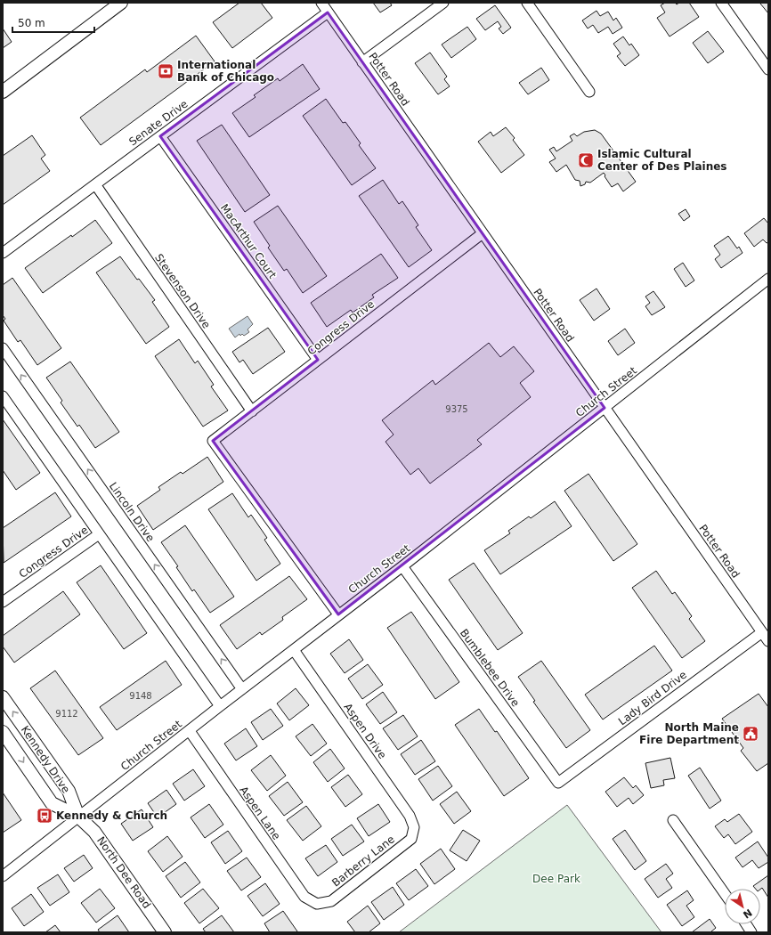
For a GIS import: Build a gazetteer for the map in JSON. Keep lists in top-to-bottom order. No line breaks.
{"streets":{"street":["Potter Road","Senate Drive","MacArthur Court","Stevenson Drive","Congress Drive","Church Street","Lincoln Drive","Bumblebee Drive","Lady Bird Drive","Aspen Drive","Kennedy Drive","Aspen Lane","Barberry Lane","North Dee Road"]},"crossings":[["Potter Road","Senate Drive"],["Potter Road","Congress Drive"],["Potter Road","Church Street"],["Potter Road","Lady Bird Drive"],["Senate Drive","MacArthur Court"],["Senate Drive","Stevenson Drive"],["MacArthur Court","Congress Drive"],["Stevenson Drive","Congress Drive"],["Congress Drive","Church Street"],["Church Street","Lincoln Drive"],["Church Street","Bumblebee Drive"],["Church Street","Aspen Drive"],["Church Street","Kennedy Drive"],["Church Street","Aspen Lane"],["Church Street","North Dee Road"],["Bumblebee Drive","Lady Bird Drive"],["Aspen Drive","Barberry Lane"],["Kennedy Drive","North Dee Road"],["Aspen Lane","Barberry Lane"]],"parks":["Dee Park"],"places":{"bank":["International Bank of Chicago"],"mosque":["Islamic Cultural Center of Des Plaines"],"public building":["North Maine Fire Department"],"bus stop":["Kennedy & Church"]},"house_numbers":["9375","9148","9112"],"scale_bar":"50 m","north":"bottom right"}
